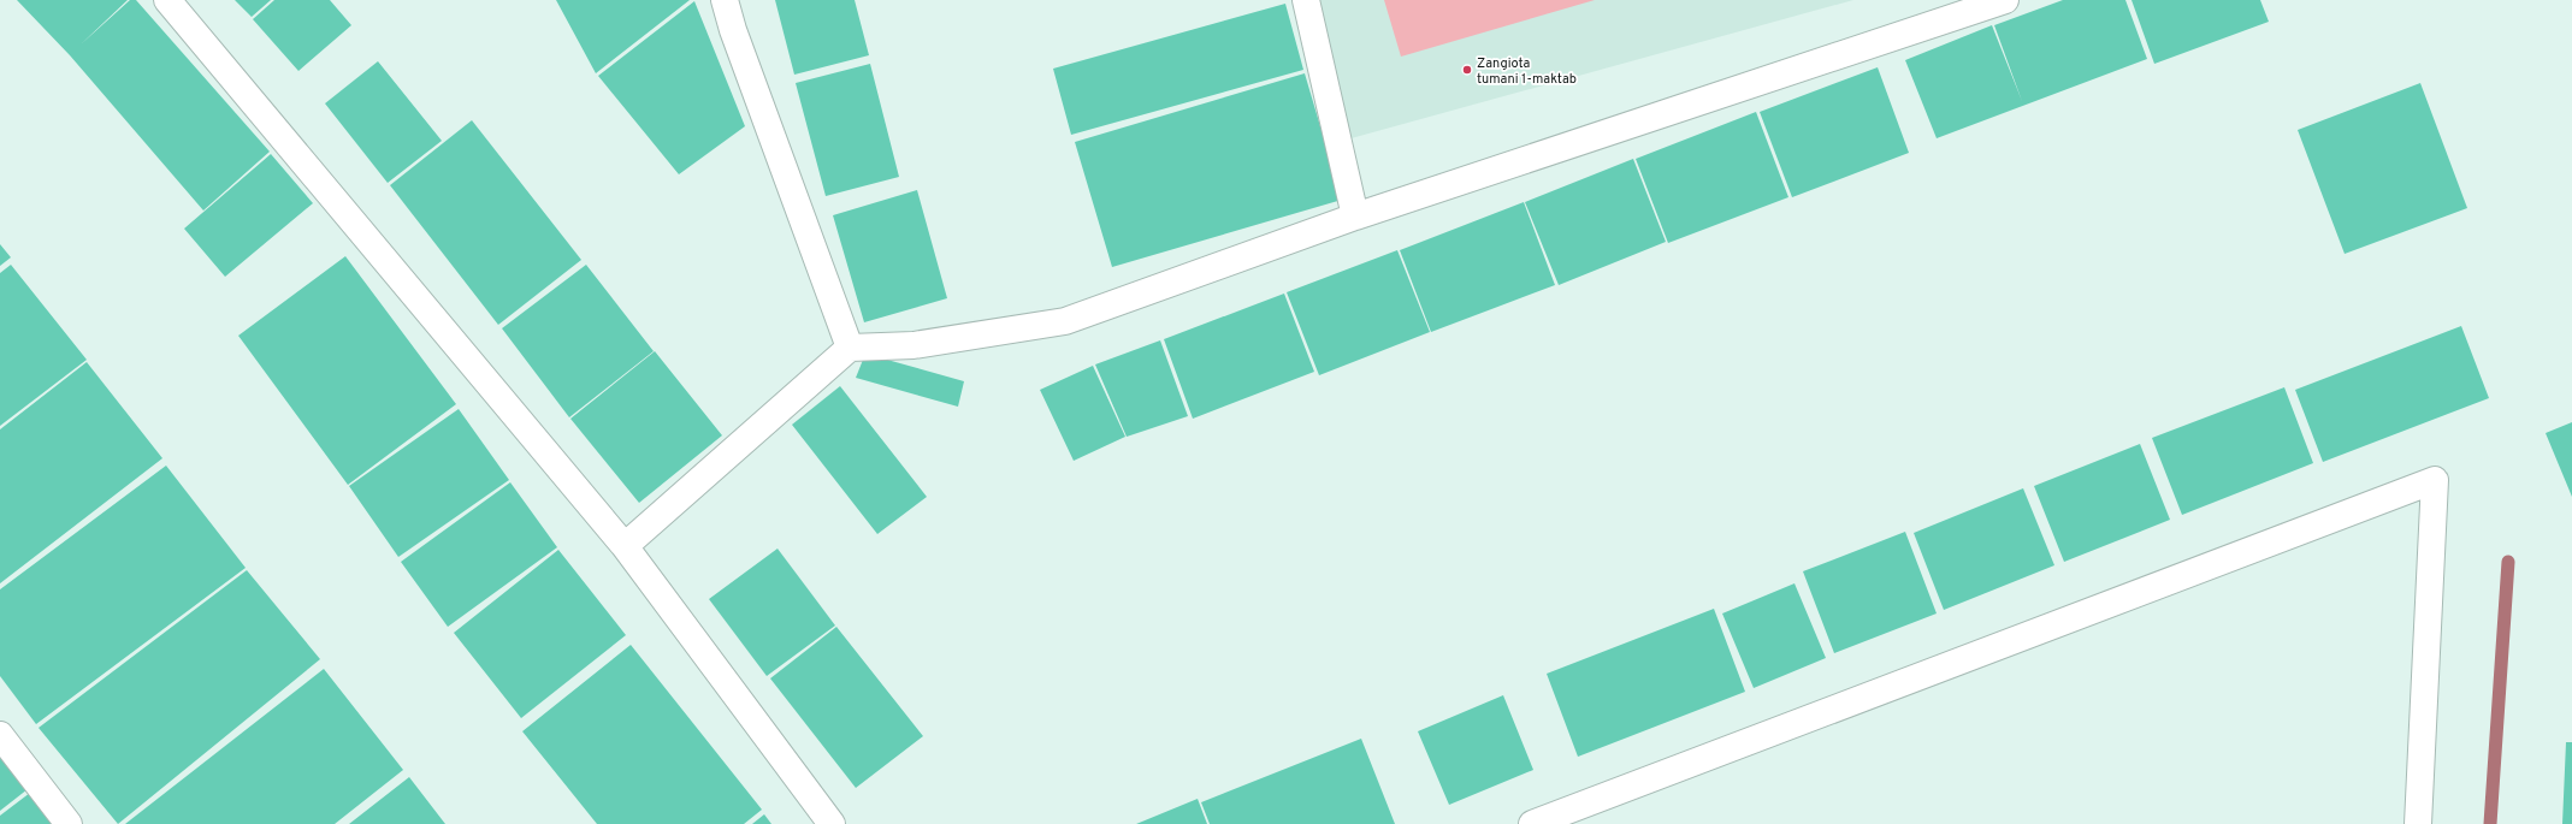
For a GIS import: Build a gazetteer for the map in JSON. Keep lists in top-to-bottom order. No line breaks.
{"places":["Zangiota tumani 1-maktab"]}
